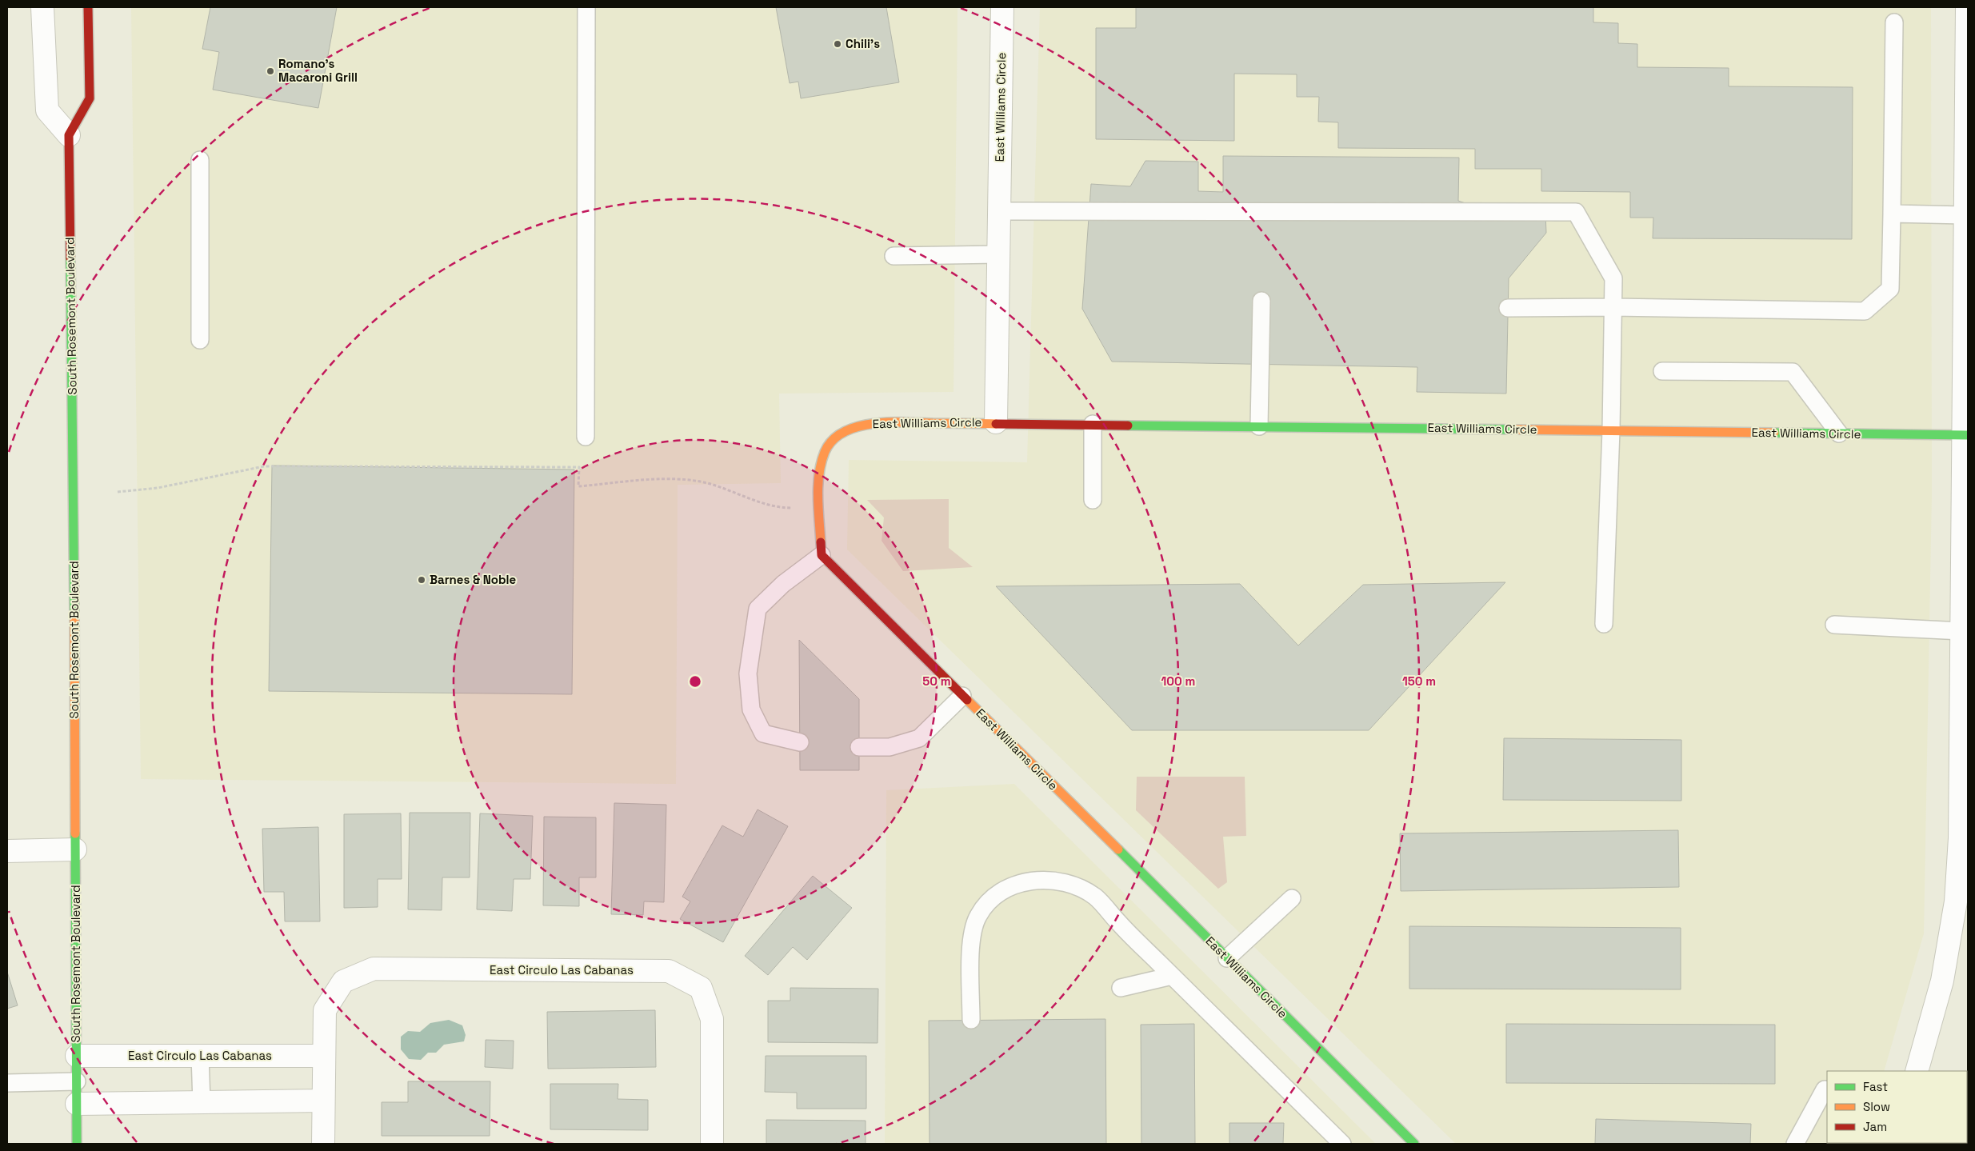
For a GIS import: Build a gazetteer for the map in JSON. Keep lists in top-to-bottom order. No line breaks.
{"streets":{"street":["East Williams Circle","South Rosemont Boulevard","East Circulo Las Cabanas"]},"crossings":[["South Rosemont Boulevard","East Circulo Las Cabanas"]],"places":["Chili's","Romano's Macaroni Grill","Barnes & Noble"],"legend":["Fast","Slow","Jam"],"rings":["50 m","100 m","150 m"]}
